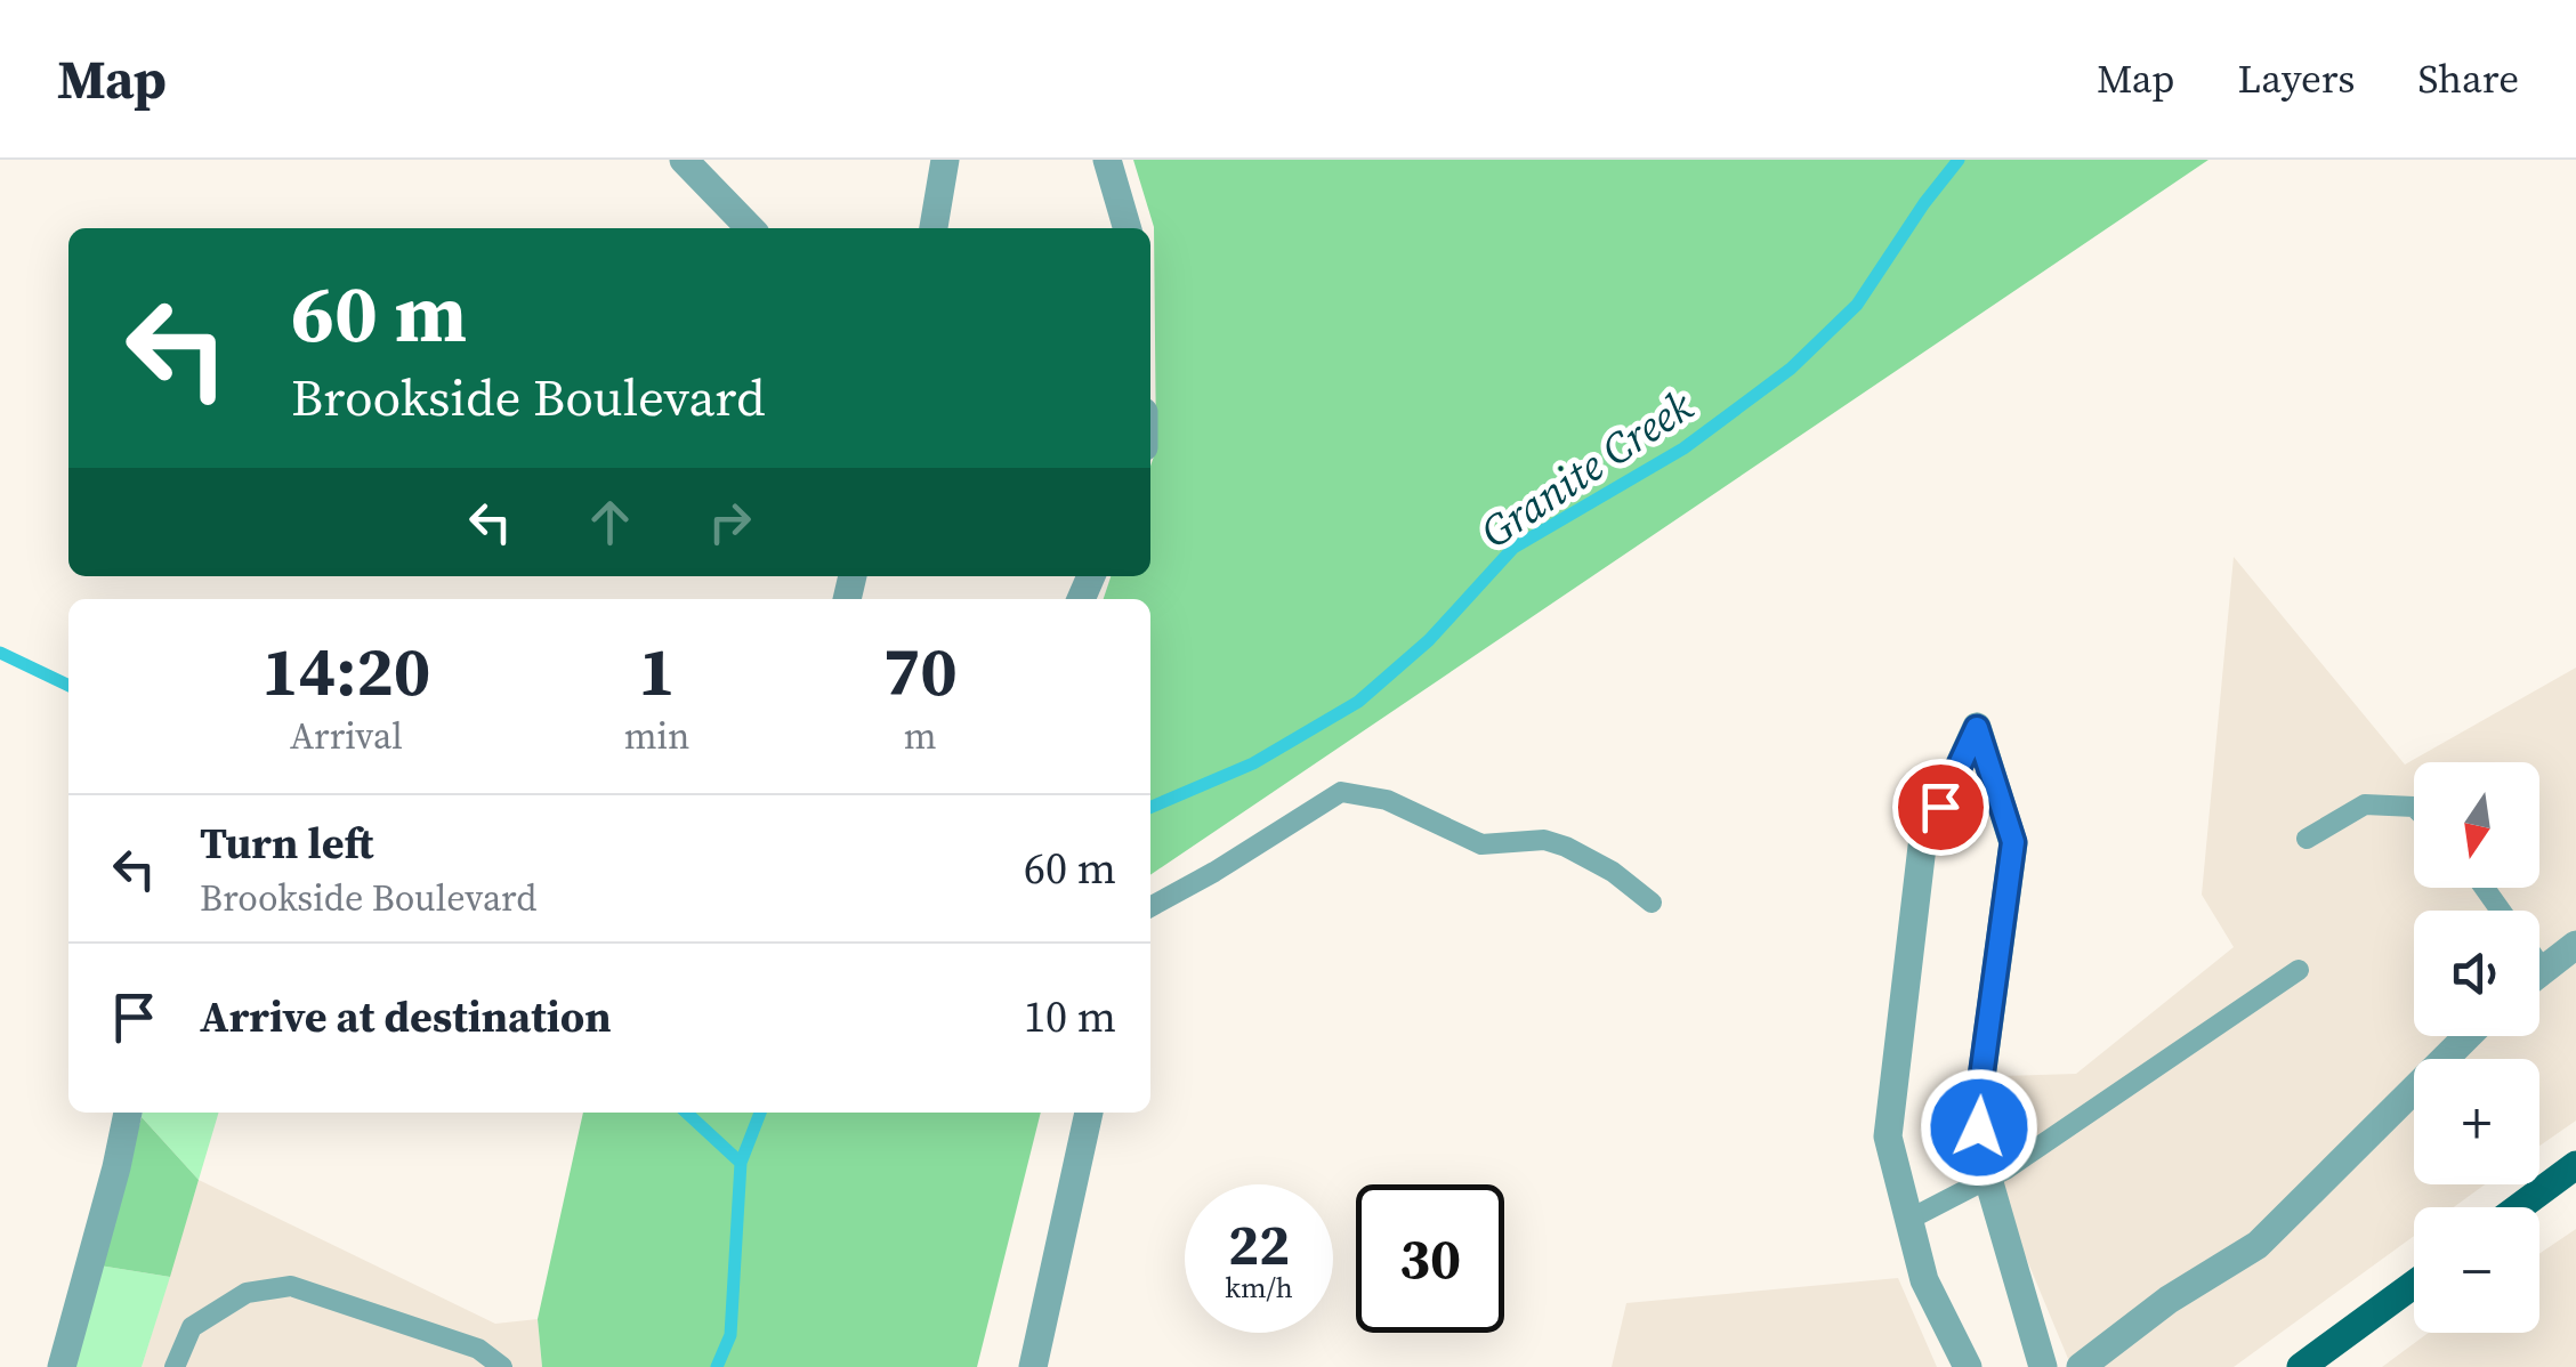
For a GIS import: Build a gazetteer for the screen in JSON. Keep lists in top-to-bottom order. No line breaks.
{"water":["Granite Creek"],"north":"bottom","page":{"header":"Map","nav":["Map","Layers","Share"],"turn":["60 m","Brookside Boulevard"],"eta":["14:20","Arrival","1","min","70","m"],"map_buttons":["+","−"],"list":[{"name":"Turn left","note":"Brookside Boulevard","value":"60 m"},{"name":"Arrive at destination","value":"10 m"}],"speed":"22 km/h","limit":"30"}}
